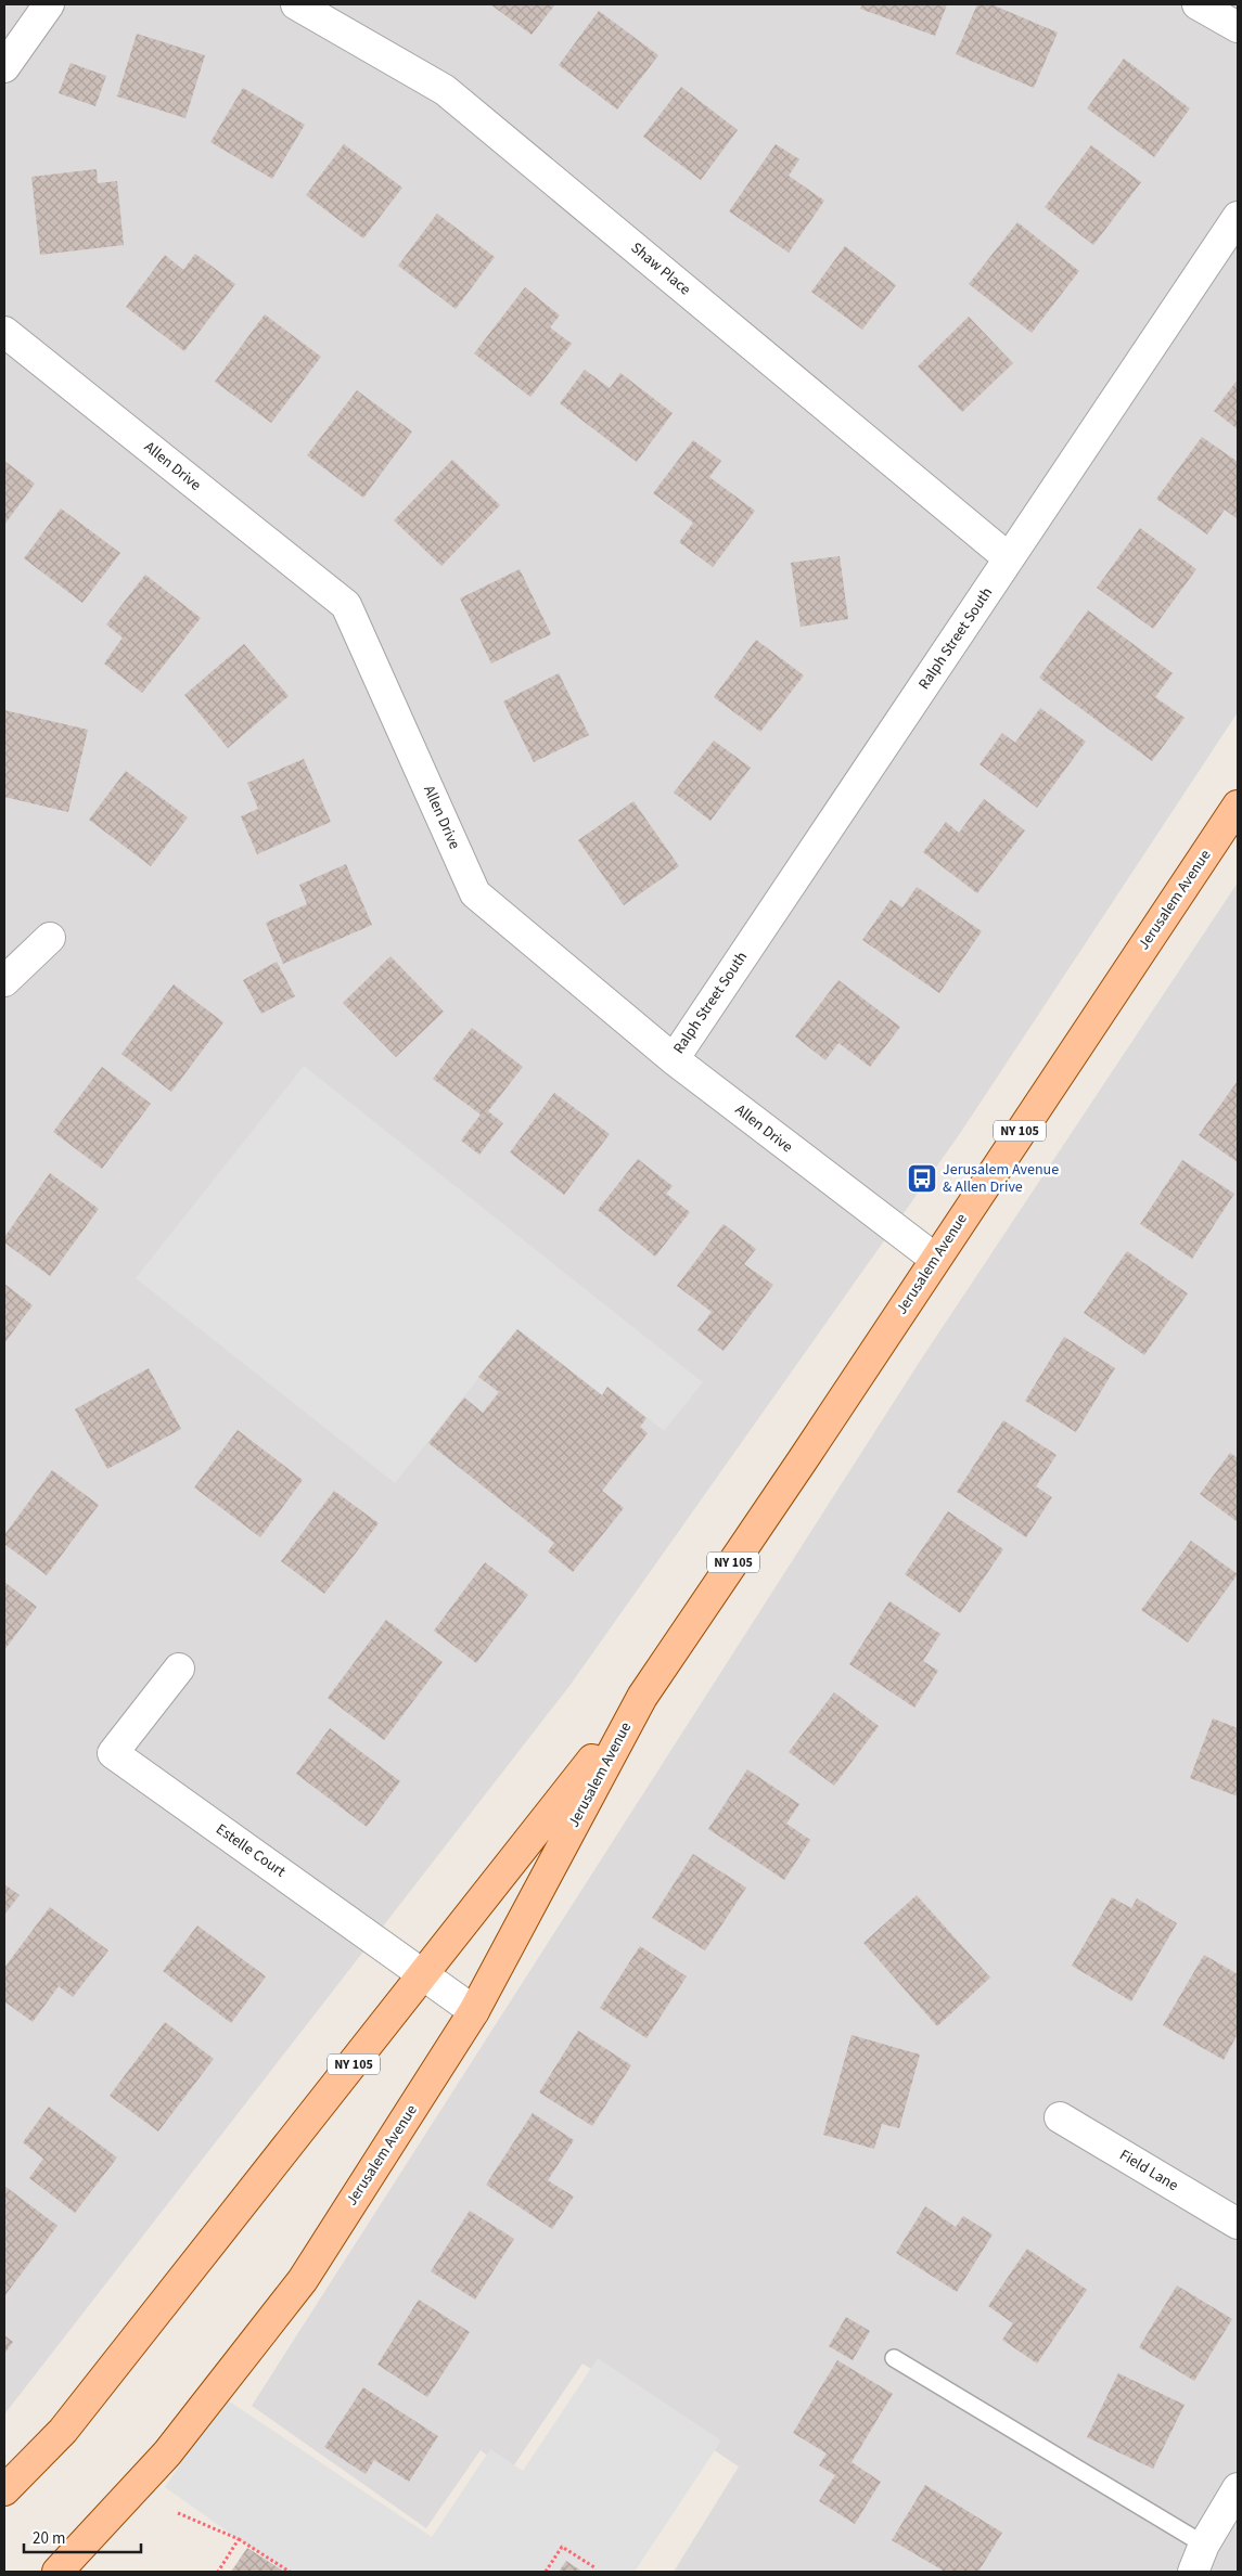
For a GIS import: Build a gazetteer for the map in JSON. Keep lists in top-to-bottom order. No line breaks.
{"streets":{"main road":["Jerusalem Avenue","NY 105"],"street":["Shaw Place","Allen Drive","Ralph Street South","Estelle Court","Field Lane"]},"crossings":[["Shaw Place","Ralph Street South"],["Allen Drive","Ralph Street South"],["Allen Drive","Jerusalem Avenue"],["Jerusalem Avenue","Estelle Court"]],"places":{"bus stop":["Jerusalem Avenue & Allen Drive"]},"scale_bar":"20 m"}
